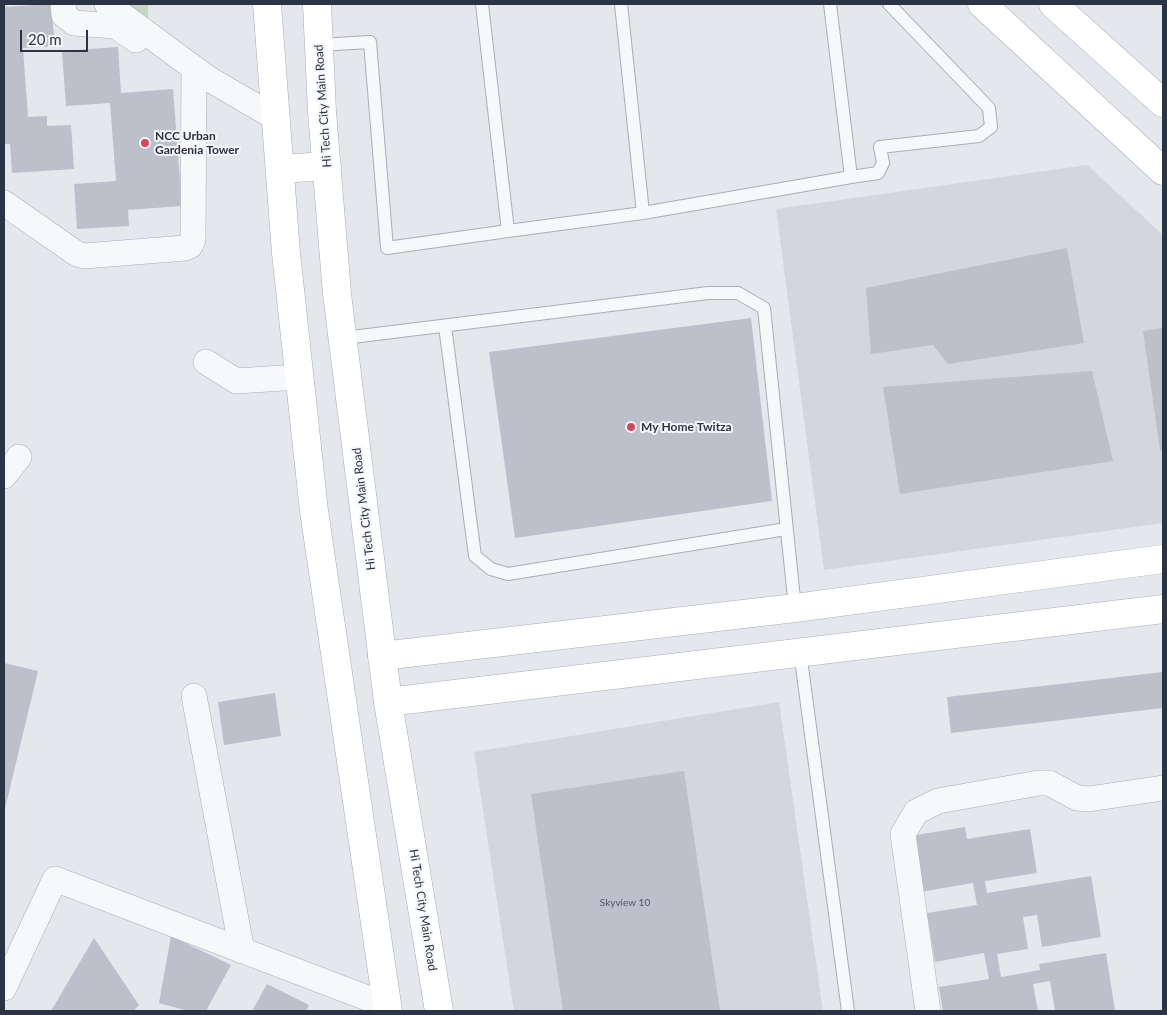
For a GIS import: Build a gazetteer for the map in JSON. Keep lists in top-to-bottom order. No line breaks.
{"streets":{"main road":["Hi Tech City Main Road"]},"places":["NCC Urban Gardenia Tower","My Home Twitza"],"house_numbers":["Skyview 10"],"scale_bar":"20 m"}
